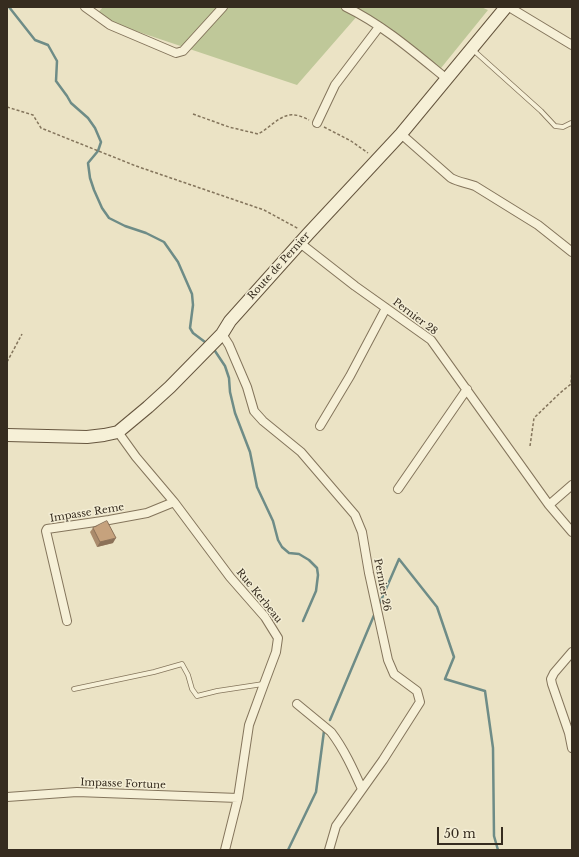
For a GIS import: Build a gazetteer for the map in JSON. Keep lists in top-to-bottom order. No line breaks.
{"streets":{"street":["Route de Pernier","Pernier 28","Impasse Reme","Pernier 26","Rue Kerbeau","Impasse Fortune"]},"crossings":[["Route de Pernier","Pernier 28"],["Route de Pernier","Pernier 26"],["Route de Pernier","Rue Kerbeau"],["Impasse Reme","Rue Kerbeau"],["Rue Kerbeau","Impasse Fortune"]],"scale_bar":"50 m"}
